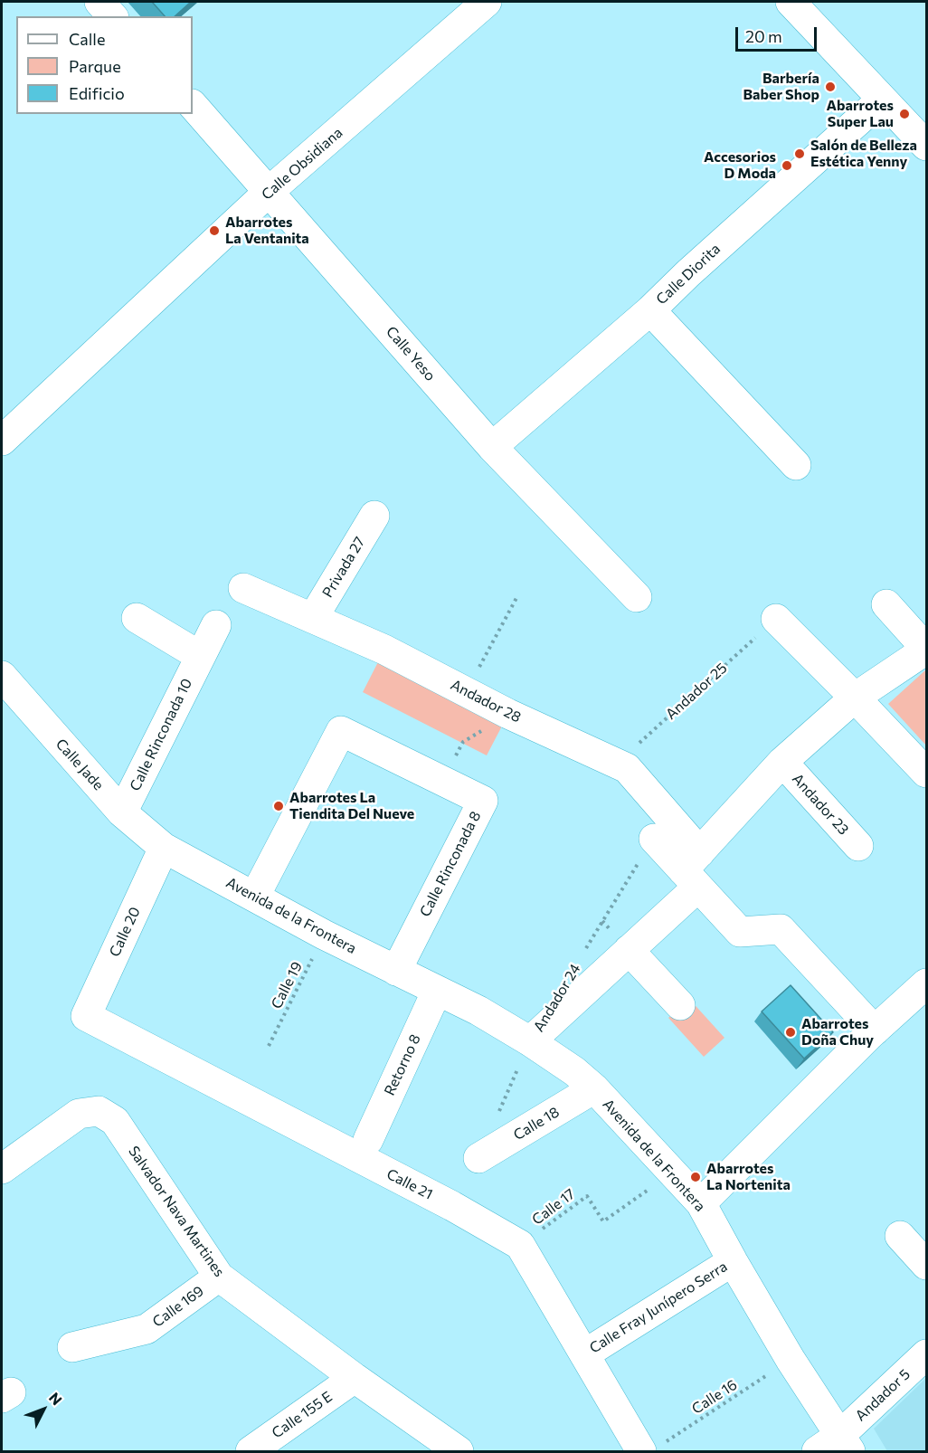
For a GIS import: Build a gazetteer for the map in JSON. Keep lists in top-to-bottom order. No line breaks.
{"streets":{"street":["Calle Obsidiana","Calle Diorita","Calle Yeso","Privada 27","Andador 28","Calle Rinconada 10","Calle Jade","Andador 23","Calle Rinconada 8","Avenida de la Frontera","Calle 20","Andador 24","Retorno 8","Calle 18","Calle 21","Salvador Nava Martines","Calle 169","Calle Fray Junípero Serra","Andador 5","Calle 155 E"],"path":["Andador 25","Calle 19","Calle 17","Calle 16"]},"crossings":[["Calle Obsidiana","Calle Yeso"],["Calle Diorita","Calle Yeso"],["Privada 27","Andador 28"],["Andador 25","Andador 28"],["Andador 28","Andador 24"],["Calle Rinconada 10","Calle Jade"],["Calle Jade","Avenida de la Frontera"],["Calle Jade","Calle 20"],["Andador 23","Andador 24"],["Calle Rinconada 8","Avenida de la Frontera"],["Avenida de la Frontera","Calle 20"],["Avenida de la Frontera","Calle 19"],["Avenida de la Frontera","Andador 24"],["Avenida de la Frontera","Retorno 8"],["Avenida de la Frontera","Calle 18"],["Avenida de la Frontera","Calle 17"],["Avenida de la Frontera","Calle Fray Junípero Serra"],["Avenida de la Frontera","Andador 5"],["Avenida de la Frontera","Calle 16"],["Calle 20","Calle 21"],["Calle 21","Calle 17"],["Calle 21","Calle Fray Junípero Serra"],["Calle 21","Calle 16"],["Salvador Nava Martines","Calle 169"],["Salvador Nava Martines","Calle 155 E"]],"places":["Barbería Baber Shop","Abarrotes Super Lau","Salón de Belleza Estética Yenny","Accesorios D Moda","Abarrotes La Ventanita","Abarrotes La Tiendita Del Nueve","Abarrotes Doña Chuy","Abarrotes La Nortenita"],"legend":["Calle","Parque","Edificio"],"scale_bar":"20 m","north":"top right"}
